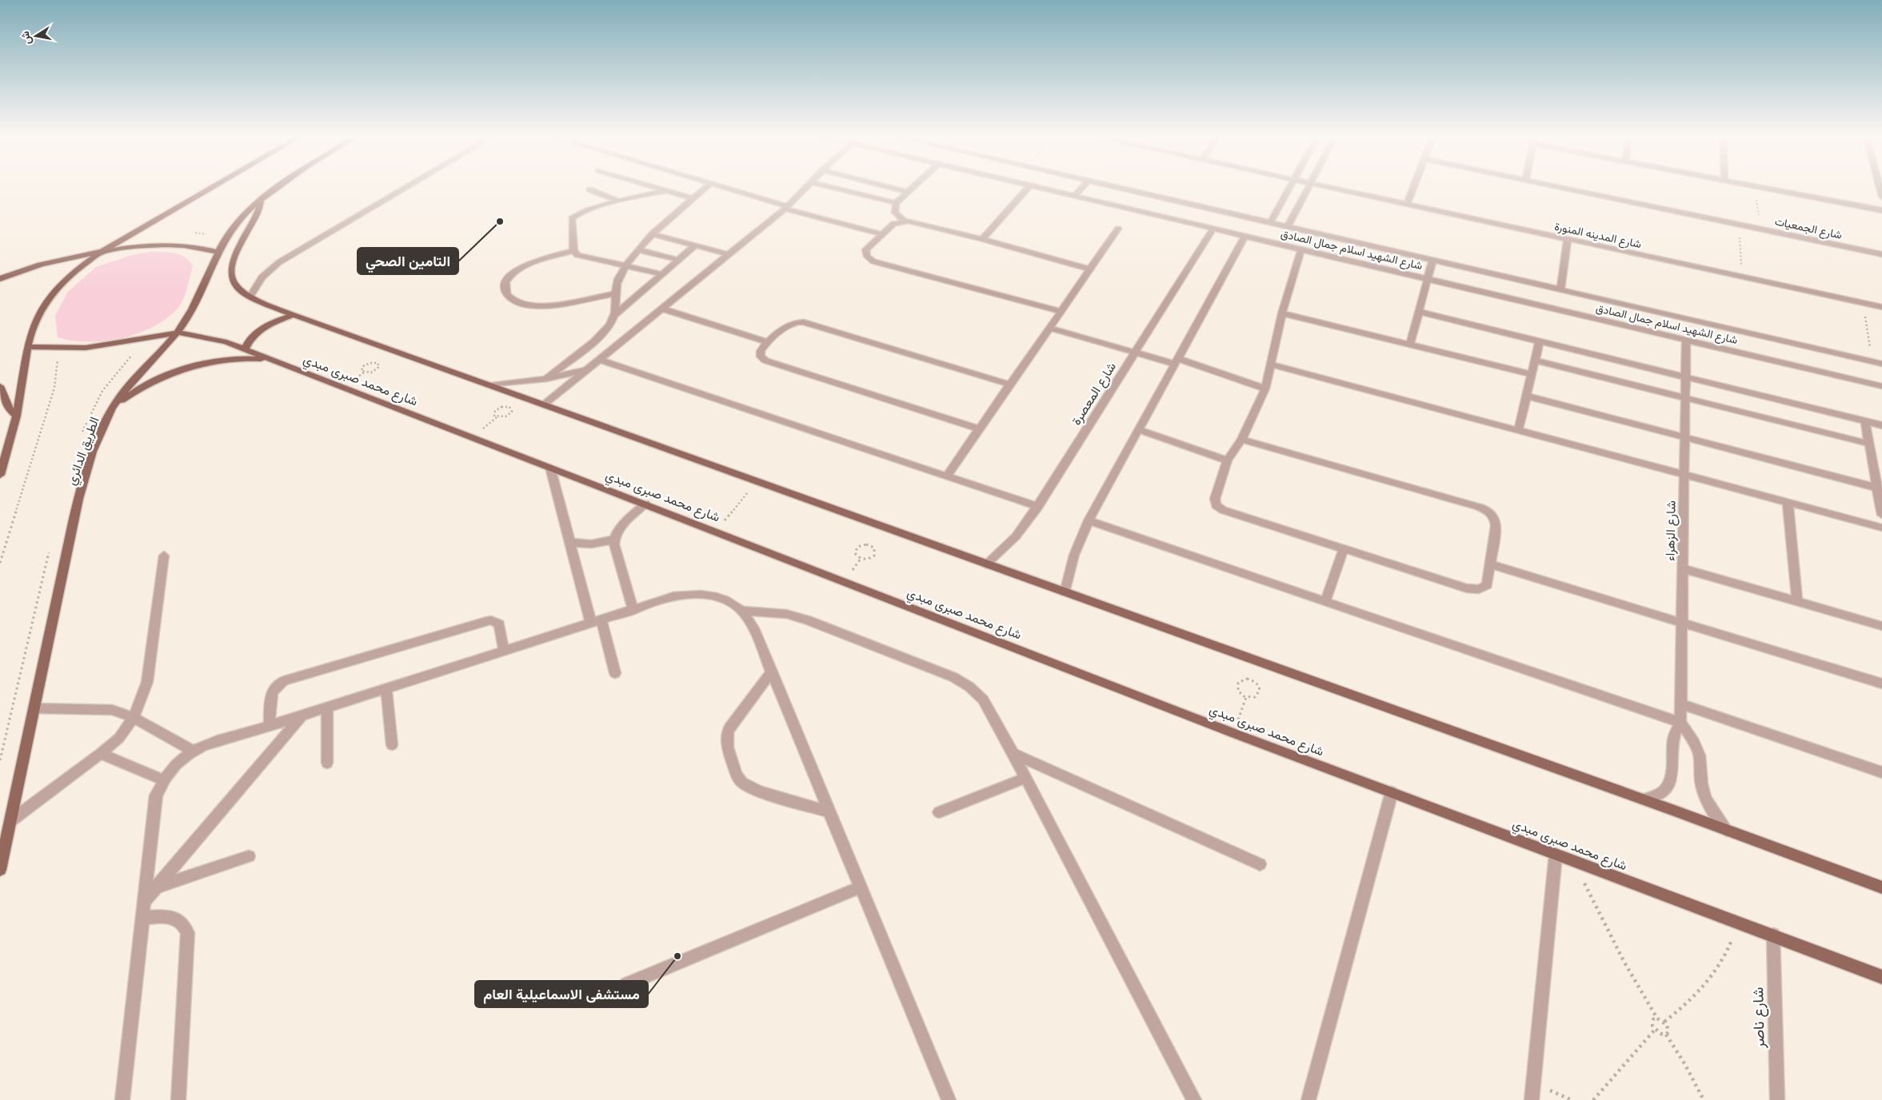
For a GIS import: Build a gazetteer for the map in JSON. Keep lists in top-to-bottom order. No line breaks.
{"streets":{"main road":["شارع محمد صبرى مبدي","الطريق الدائري"],"street":["شارع الجمعيات","شارع المدينه المنورة","شارع الشهيد اسلام جمال الصادق","شارع المعصرة","شارع الزهراء","شارع ناصر"]},"crossings":[["شارع الشهيد اسلام جمال الصادق","شارع المعصرة"],["شارع الشهيد اسلام جمال الصادق","شارع الزهراء"],["شارع محمد صبرى مبدي","الطريق الدائري"],["شارع محمد صبرى مبدي","شارع ناصر"]],"places":["التامين الصحي","مستشفى الاسماعيلية العام"],"north":"left"}
